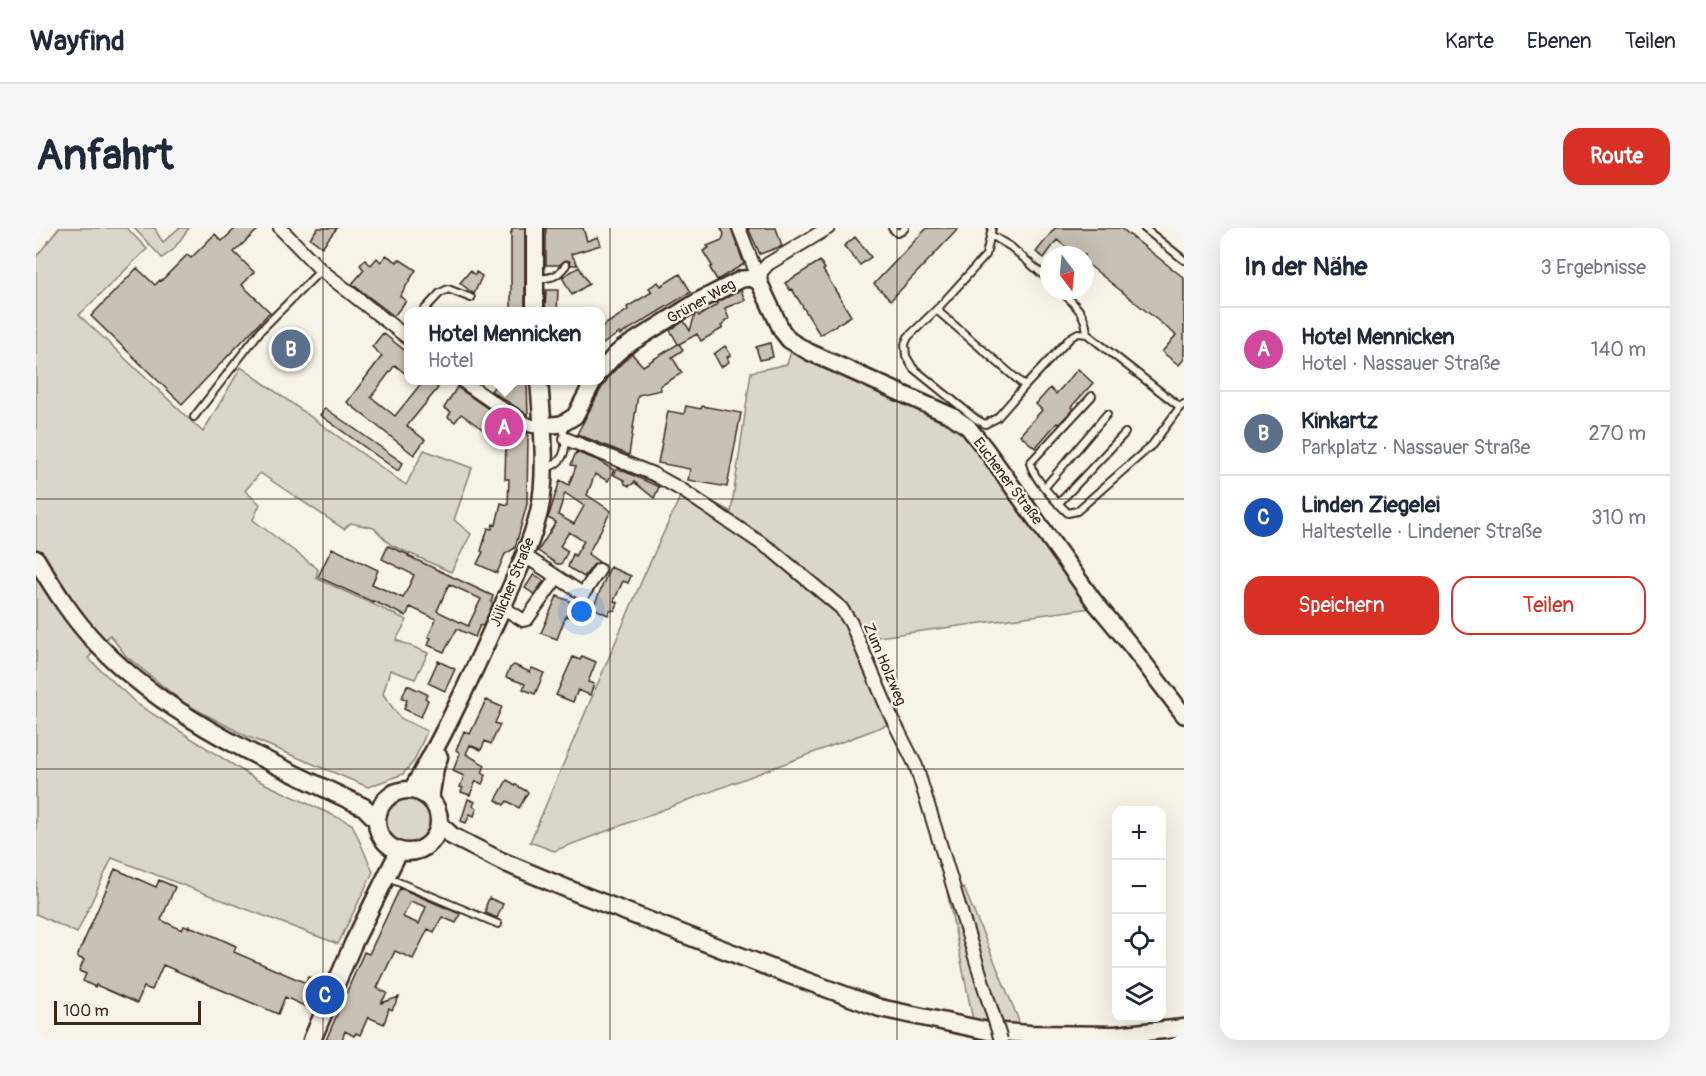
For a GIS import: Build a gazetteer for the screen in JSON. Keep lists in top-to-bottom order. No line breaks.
{"streets":{"main road":["Jülicher Straße"],"street":["Grüner Weg","Euchener Straße","Zum Holzweg"]},"crossings":[["Grüner Weg","Euchener Straße"]],"scale_bar":"100 m","north":"bottom","page":{"header":"Wayfind","nav":["Karte","Ebenen","Teilen"],"buttons":["Route",["Speichern","Teilen"]],"title":"Anfahrt","heading":["In der Nähe","3 Ergebnisse"],"list":[{"mark":"A","name":"Hotel Mennicken","note":"Hotel · Nassauer Straße","value":"140 m"},{"mark":"B","name":"Kinkartz","note":"Parkplatz · Nassauer Straße","value":"270 m"},{"mark":"C","name":"Linden Ziegelei","note":"Haltestelle · Lindener Straße","value":"310 m"}],"popup":["Hotel Mennicken","Hotel"],"pins":["B","A","C"],"map_buttons":["+","−"],"scale":"100 m"}}
